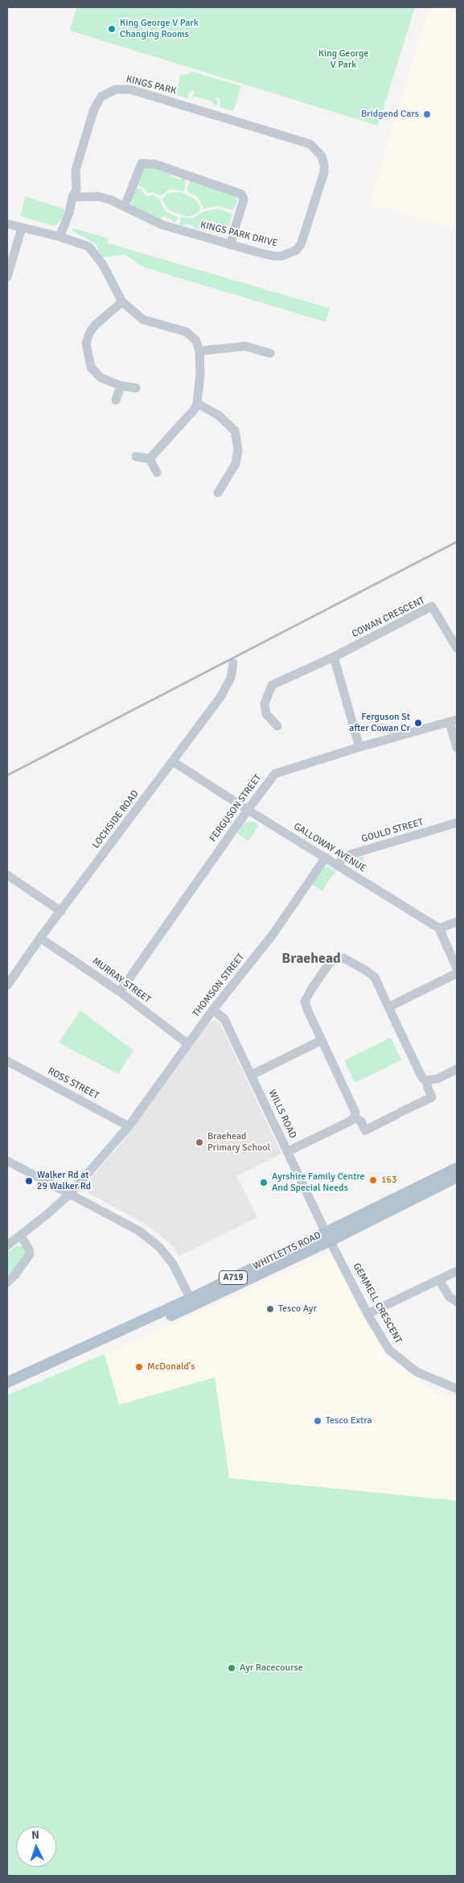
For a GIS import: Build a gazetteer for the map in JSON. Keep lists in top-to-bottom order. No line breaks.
{"streets":{"main road":["WHITLETTS ROAD","A719"],"street":["KINGS PARK","KINGS PARK DRIVE","COWAN CRESCENT","FERGUSON STREET","LOCHSIDE ROAD","GOULD STREET","GALLOWAY AVENUE","MURRAY STREET","THOMSON STREET","ROSS STREET","WILLS ROAD","GEMMELL CRESCENT"]},"crossings":[["KINGS PARK","KINGS PARK DRIVE"],["FERGUSON STREET","GALLOWAY AVENUE"],["FERGUSON STREET","MURRAY STREET"],["LOCHSIDE ROAD","GALLOWAY AVENUE"],["LOCHSIDE ROAD","MURRAY STREET"],["GOULD STREET","GALLOWAY AVENUE"],["GALLOWAY AVENUE","THOMSON STREET"],["MURRAY STREET","THOMSON STREET"],["THOMSON STREET","ROSS STREET"],["THOMSON STREET","WILLS ROAD"],["WILLS ROAD","WHITLETTS ROAD"],["WILLS ROAD","GEMMELL CRESCENT"],["WHITLETTS ROAD","GEMMELL CRESCENT"]],"districts":["Braehead"],"parks":["King George V Park"],"places":["King George V Park Changing Rooms","Bridgend Cars","Ferguson St after Cowan Cr","Braehead Primary School","163","Walker Rd at 29 Walker Rd","Ayrshire Family Centre And Special Needs","Tesco Ayr","McDonald's","Tesco Extra","Ayr Racecourse"],"north":"top"}
